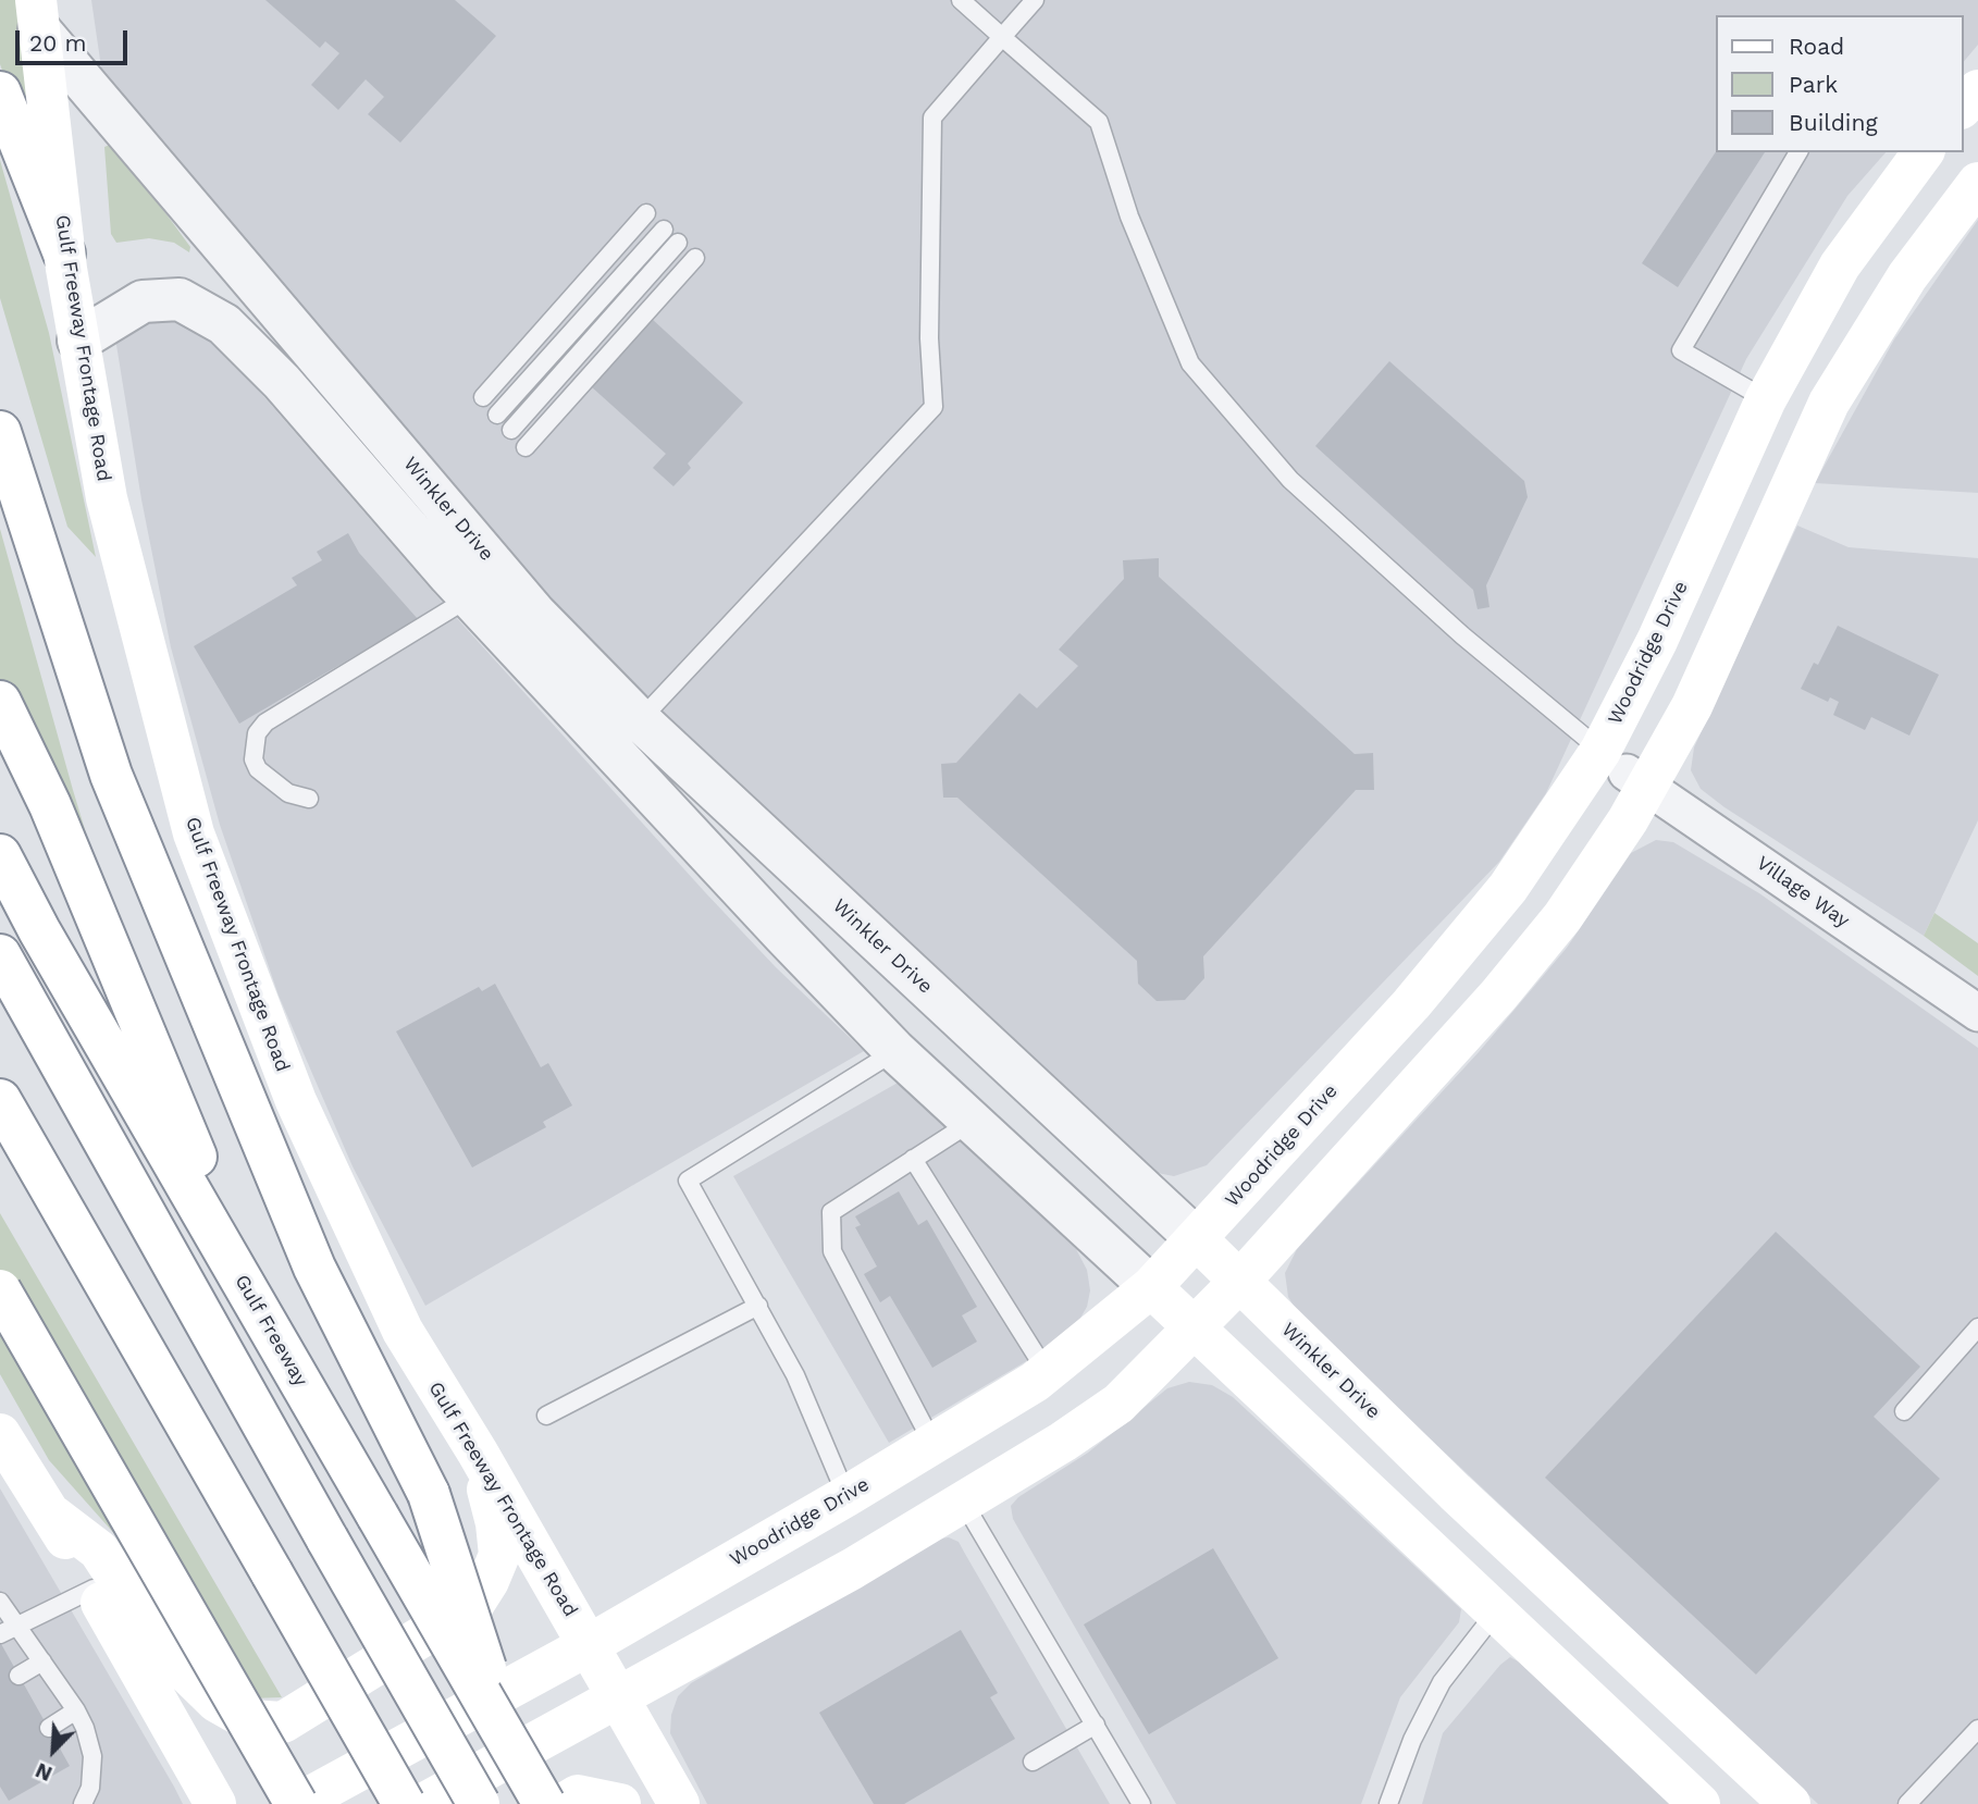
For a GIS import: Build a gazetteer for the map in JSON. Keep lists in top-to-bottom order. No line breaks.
{"streets":{"main road":["Gulf Freeway Frontage Road","Winkler Drive","Woodridge Drive","Gulf Freeway"],"street":["Village Way"]},"crossings":[["Gulf Freeway Frontage Road","Winkler Drive"],["Gulf Freeway Frontage Road","Woodridge Drive"],["Winkler Drive","Woodridge Drive"],["Woodridge Drive","Village Way"]],"legend":["Road","Park","Building"],"scale_bar":"20 m","north":"bottom left"}
